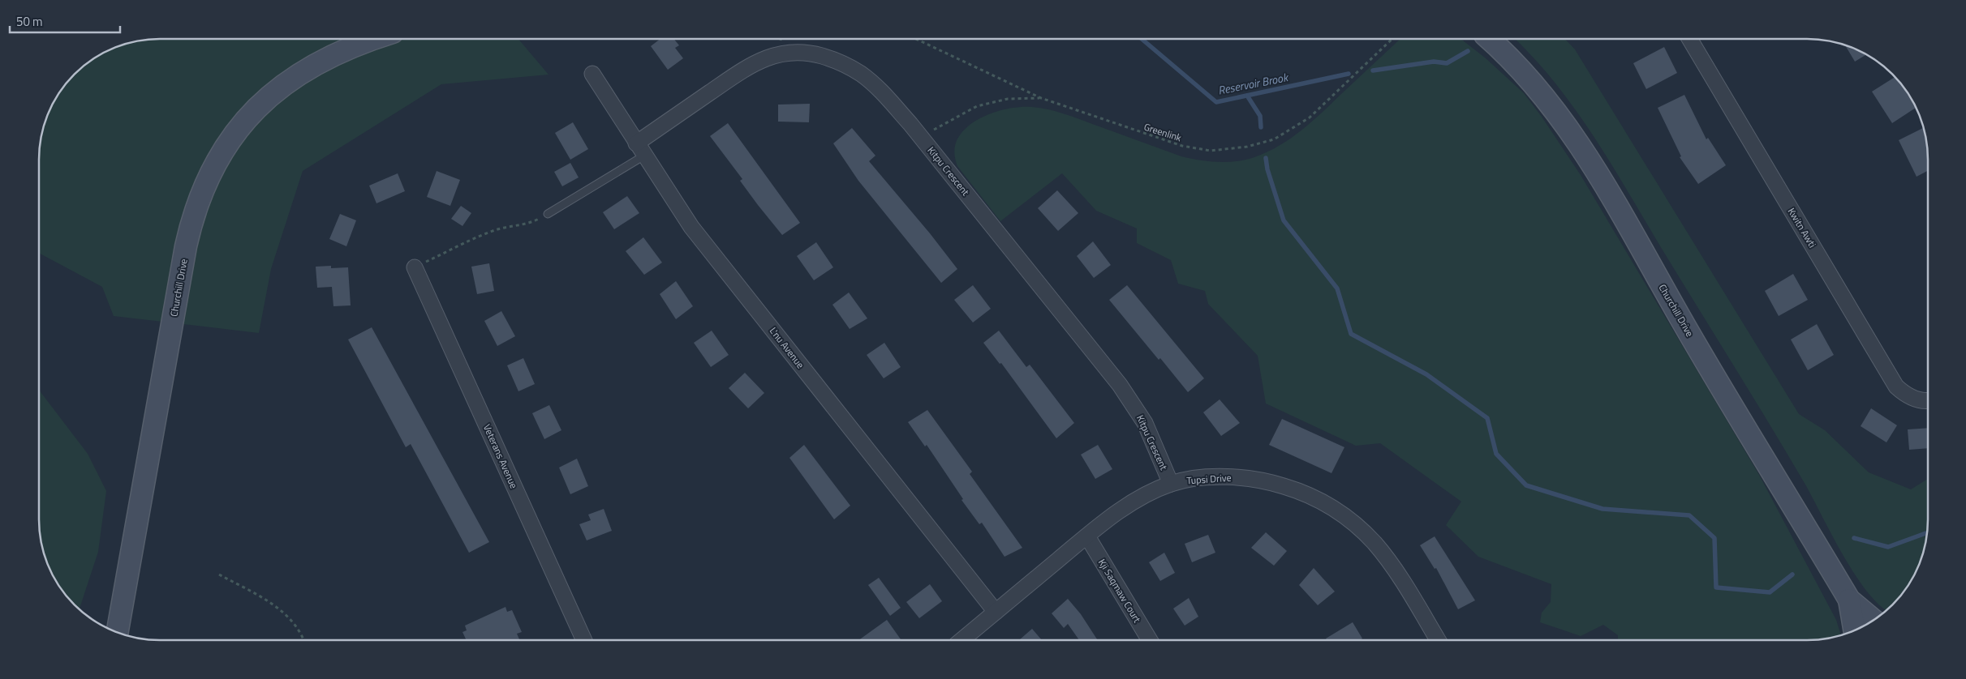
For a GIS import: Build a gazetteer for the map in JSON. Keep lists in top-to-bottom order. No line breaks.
{"streets":{"main road":["Churchill Drive"],"street":["Kitpu Crescent","Kwitn Awti","L'nu Avenue","Veterans Avenue","Tupsi Drive","Kji Saqmaw Court"],"path":["Greenlink"]},"crossings":[["Kitpu Crescent","L'nu Avenue"],["Kitpu Crescent","Tupsi Drive"],["L'nu Avenue","Tupsi Drive"],["Tupsi Drive","Kji Saqmaw Court"]],"water":["Reservoir Brook"],"scale_bar":"50 m"}
